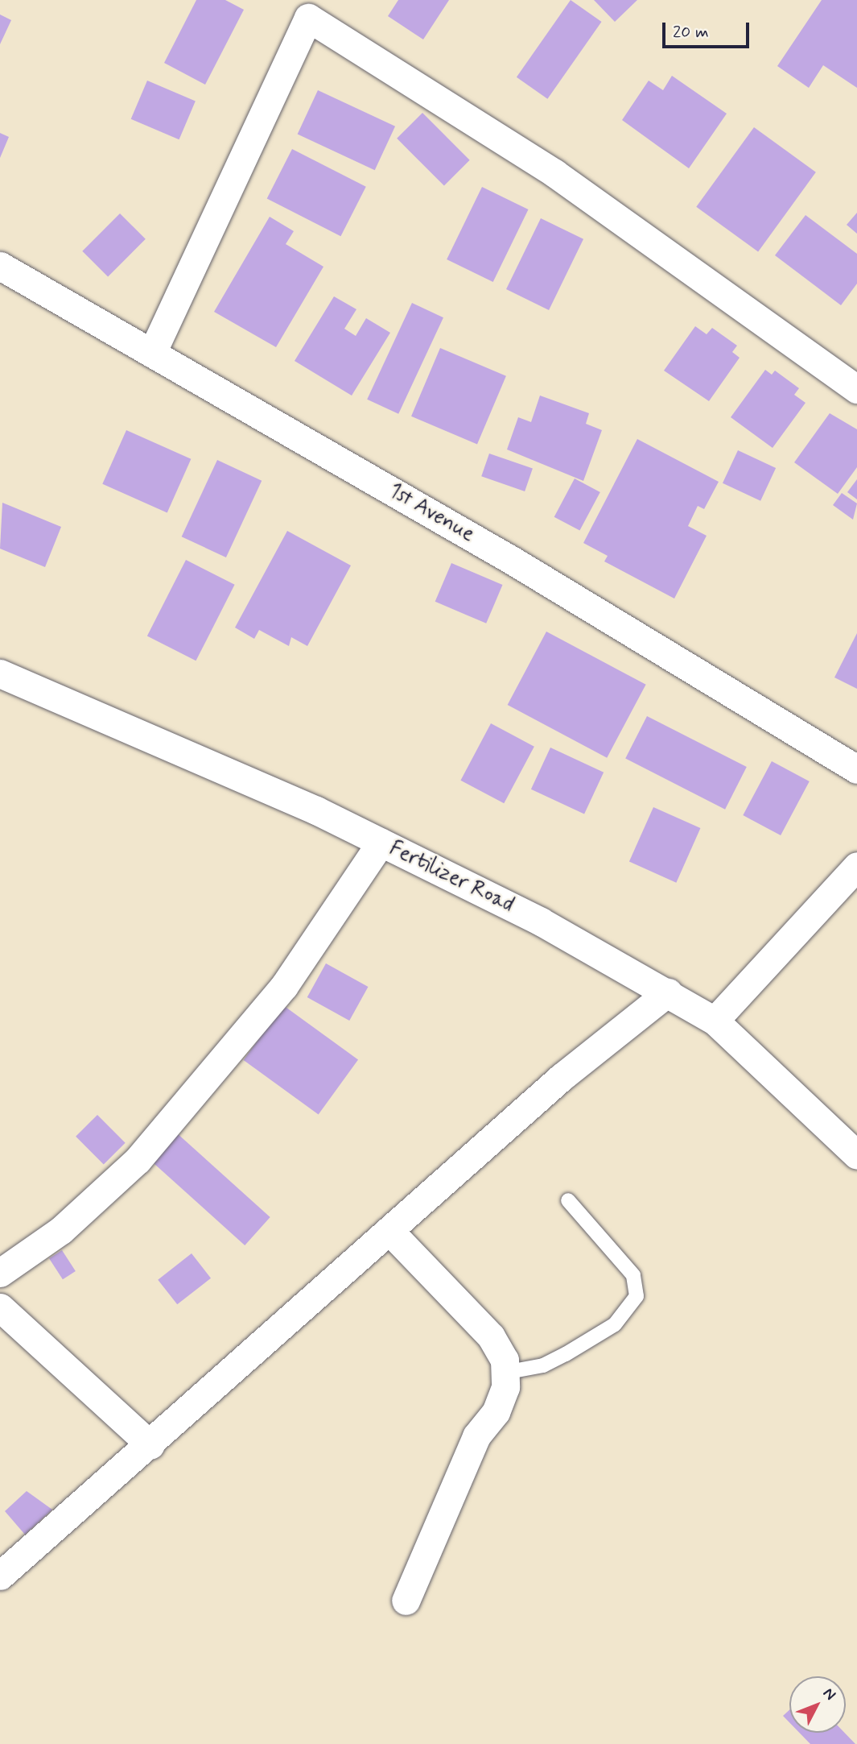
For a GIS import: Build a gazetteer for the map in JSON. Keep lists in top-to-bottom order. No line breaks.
{"streets":{"street":["1st Avenue","Fertilizer Road"]},"scale_bar":"20 m","north":"top right"}
